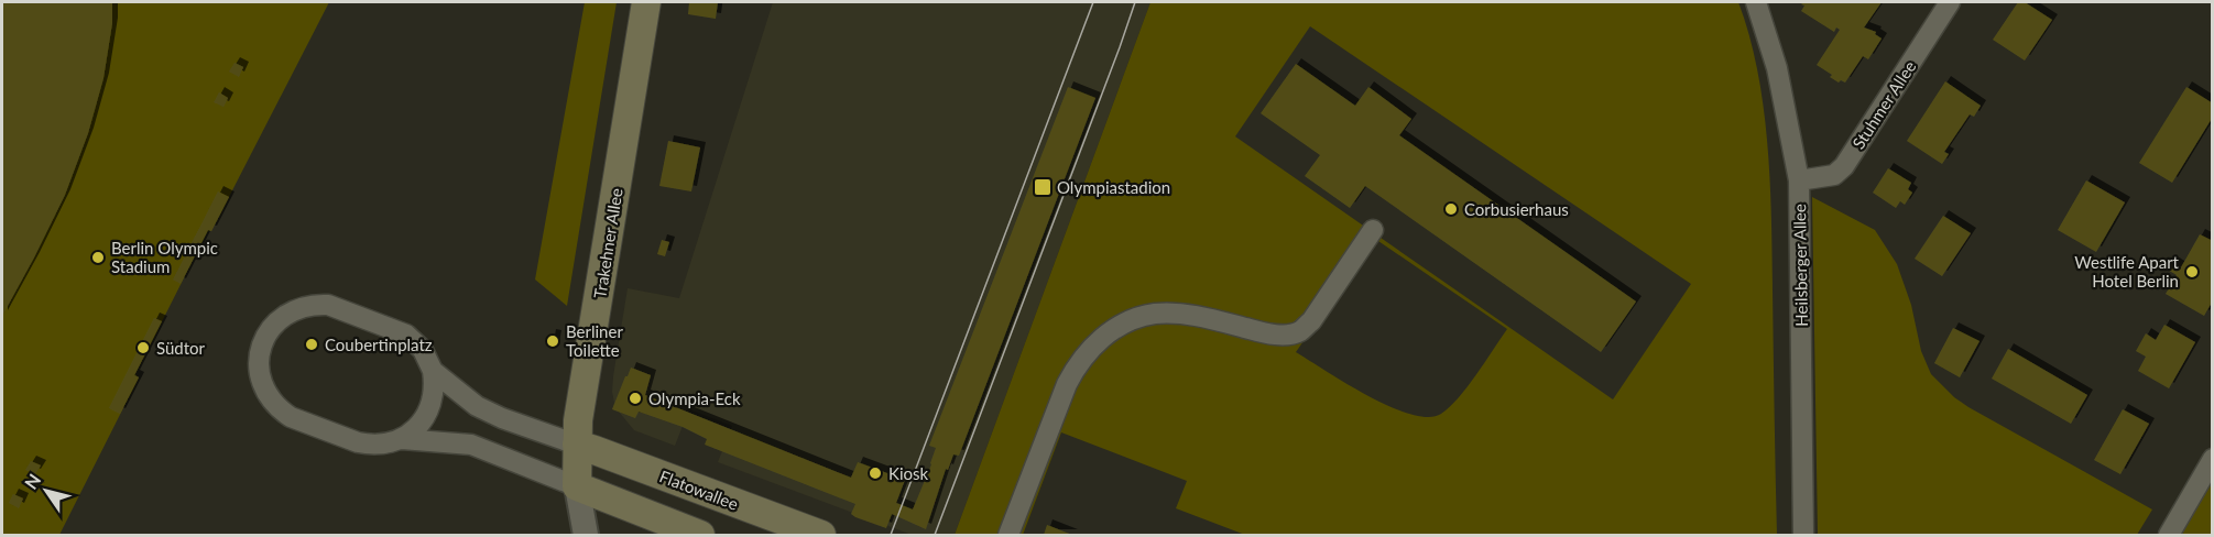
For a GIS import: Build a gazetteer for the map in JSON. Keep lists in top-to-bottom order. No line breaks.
{"streets":{"main road":["Trakehner Allee","Flatowallee"],"street":["Stuhmer Allee","Heilsberger Allee"]},"crossings":[["Stuhmer Allee","Heilsberger Allee"],["Trakehner Allee","Flatowallee"]],"places":{"transit":["Olympiastadion"],"other":["Corbusierhaus","Berlin Olympic Stadium","Westlife Apart Hotel Berlin","Berliner Toilette","Coubertinplatz","Südtor","Olympia-Eck","Kiosk"]},"north":"top left"}
